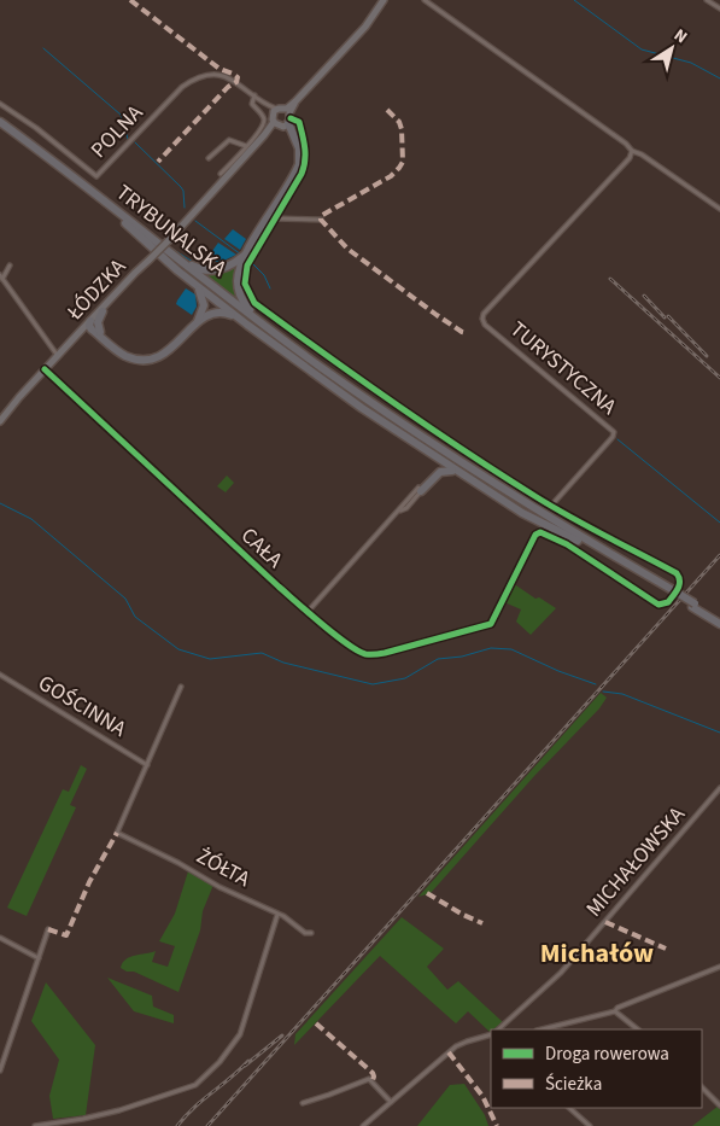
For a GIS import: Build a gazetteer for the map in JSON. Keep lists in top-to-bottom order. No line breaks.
{"streets":{"highway":["TRYBUNALSKA"],"main road":["ŁÓDZKA"],"street":["POLNA","TURYSTYCZNA","CAŁA","GOŚCINNA","MICHAŁOWSKA","ŻÓŁTA"]},"crossings":[["ŁÓDZKA","CAŁA"],["TURYSTYCZNA","CAŁA"],["GOŚCINNA","ŻÓŁTA"]],"districts":["Michałów"],"legend":["Droga rowerowa","Ścieżka"],"north":"top right"}
